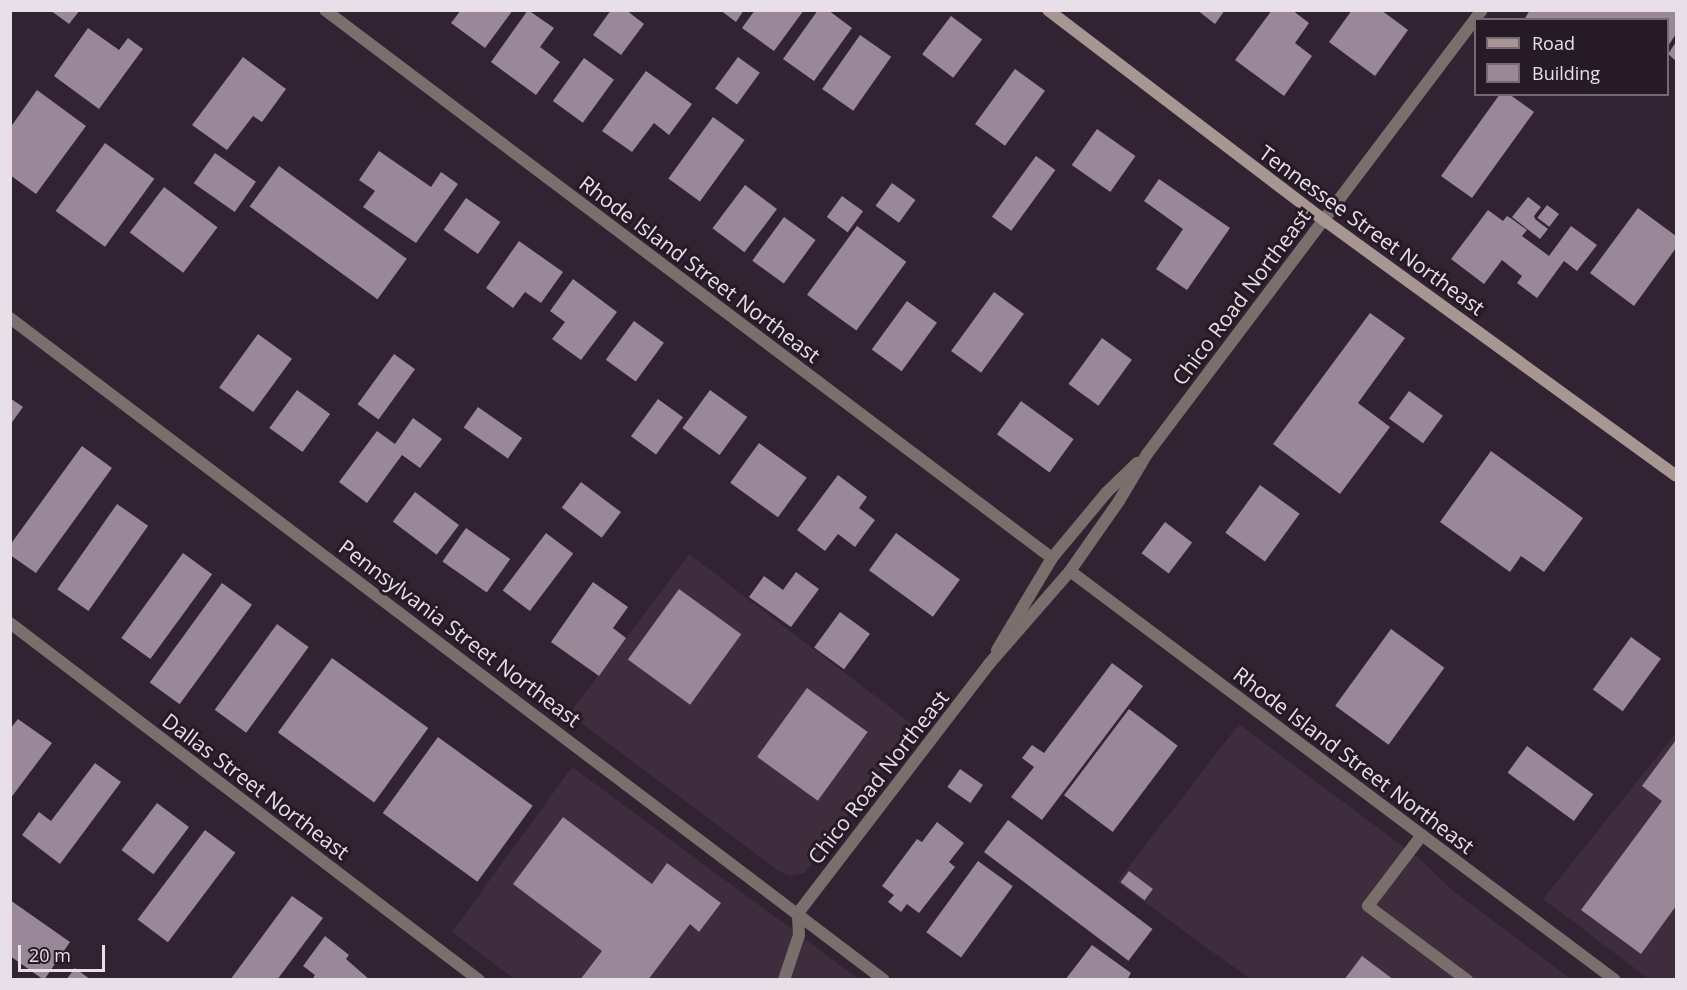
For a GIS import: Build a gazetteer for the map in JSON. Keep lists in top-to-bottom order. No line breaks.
{"streets":{"street":["Tennessee Street Northeast","Rhode Island Street Northeast","Chico Road Northeast","Pennsylvania Street Northeast","Dallas Street Northeast"]},"crossings":[["Tennessee Street Northeast","Chico Road Northeast"],["Rhode Island Street Northeast","Chico Road Northeast"],["Chico Road Northeast","Pennsylvania Street Northeast"]],"legend":["Road","Building"],"scale_bar":"20 m"}
